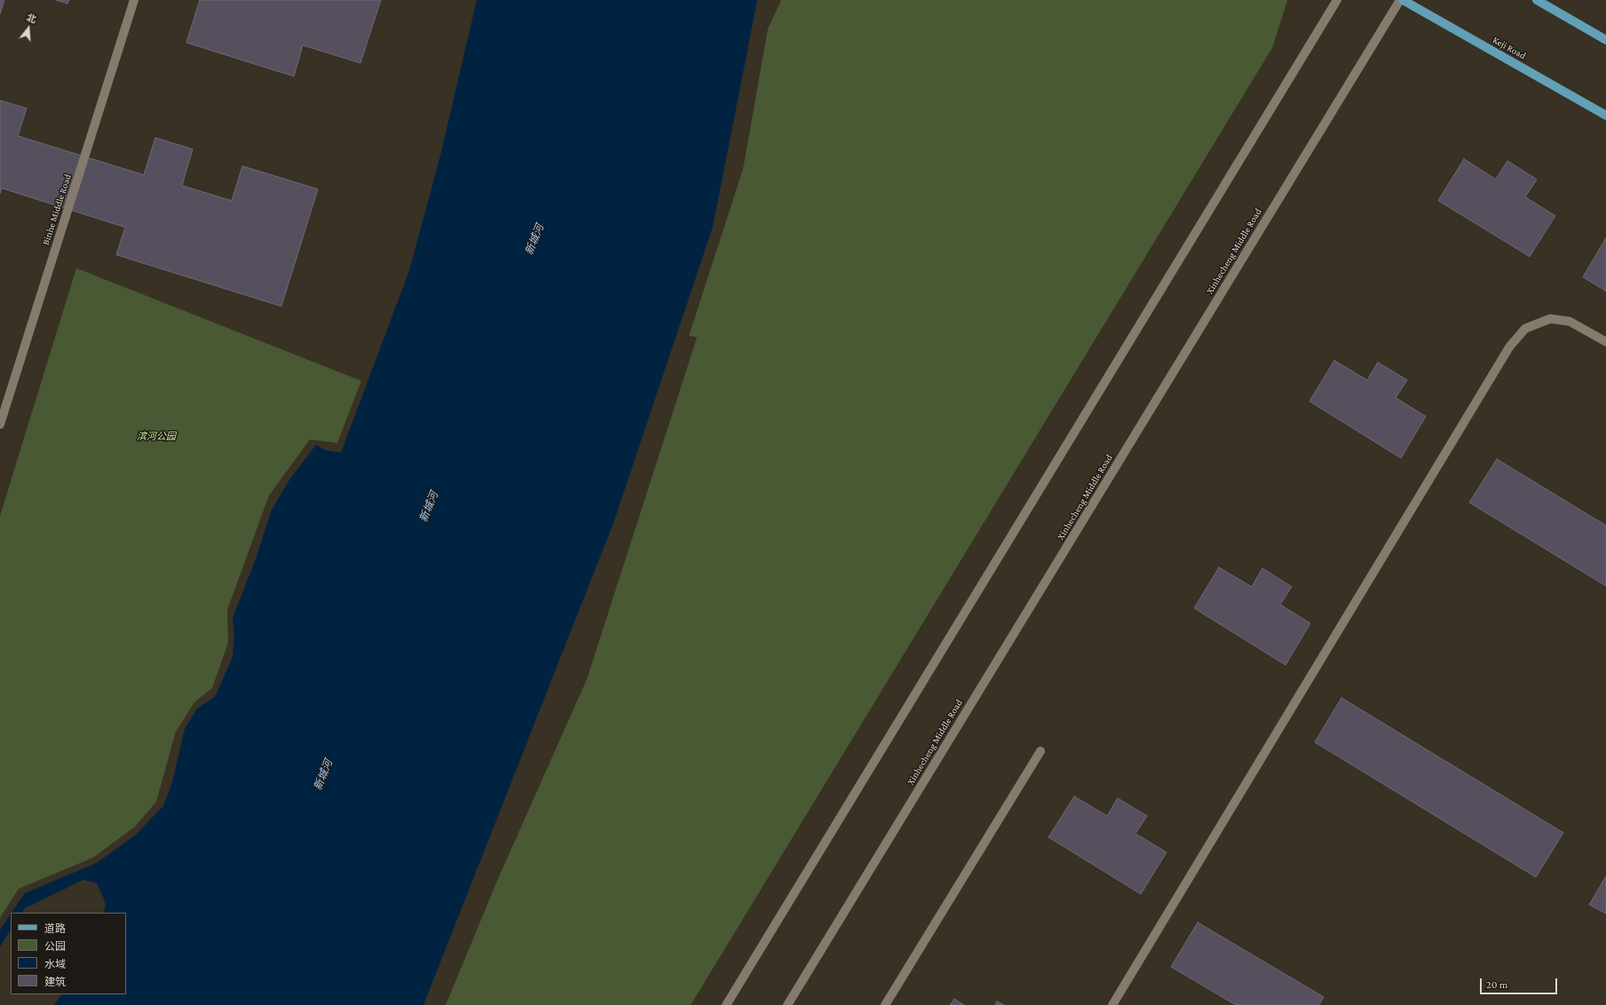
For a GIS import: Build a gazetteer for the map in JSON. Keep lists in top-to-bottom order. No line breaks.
{"streets":{"main road":["Keji Road"],"street":["Binhe Middle Road","Xinhecheng Middle Road"]},"crossings":[["Keji Road","Xinhecheng Middle Road"]],"water":["新城河"],"parks":["滨河公园"],"legend":["道路","公园","水域","建筑"],"scale_bar":"20 m","north":"top"}
